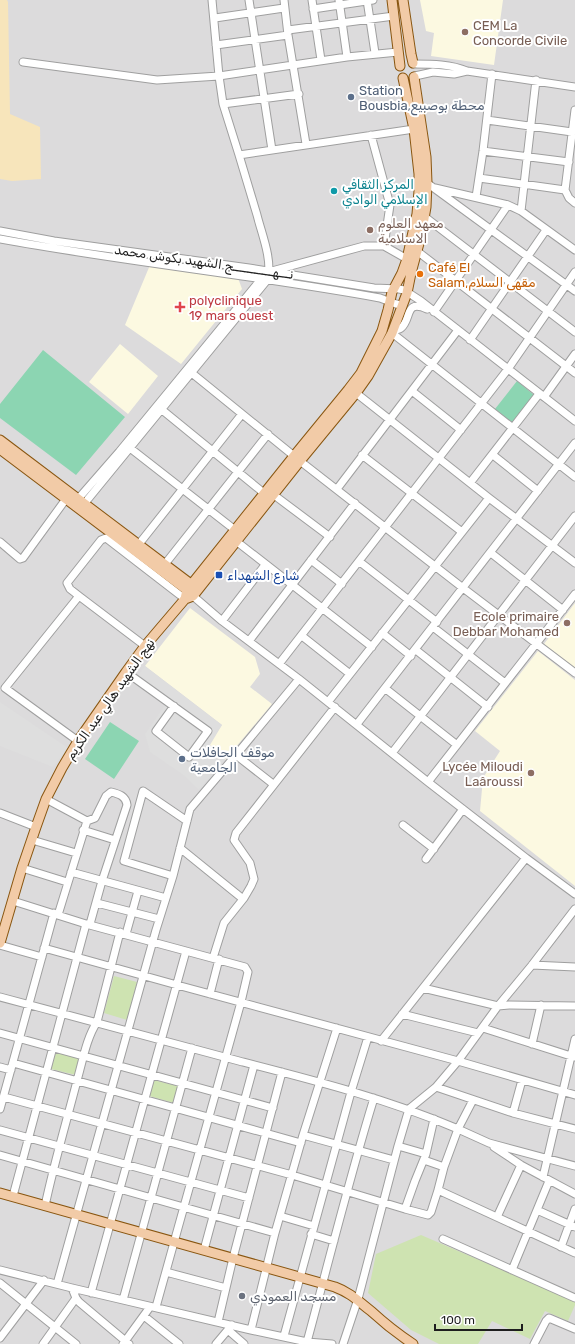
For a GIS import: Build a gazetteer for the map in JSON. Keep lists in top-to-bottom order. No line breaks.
{"streets":{"main road":["نهج الشهيد هالي عبد الكريم"],"street":["نـــهـــــــــــج الشهيد بكوش محمد"]},"places":{"other":["CEM La Concorde Civile","Station Bousbia,محطة بوصبيع","المركز الثقافي الإسلامي الوادي","معهد العلوم الاسلامية","Café El Salam,مقهى السلام","Ecole primaire Debbar Mohamed","موقف الحافلات الجامعية","Lycée Miloudi Laâroussi","مسجد العمودي"],"health":["polyclinique 19 mars ouest"],"transit":["شارع الشهداء"]},"scale_bar":"100 m"}
